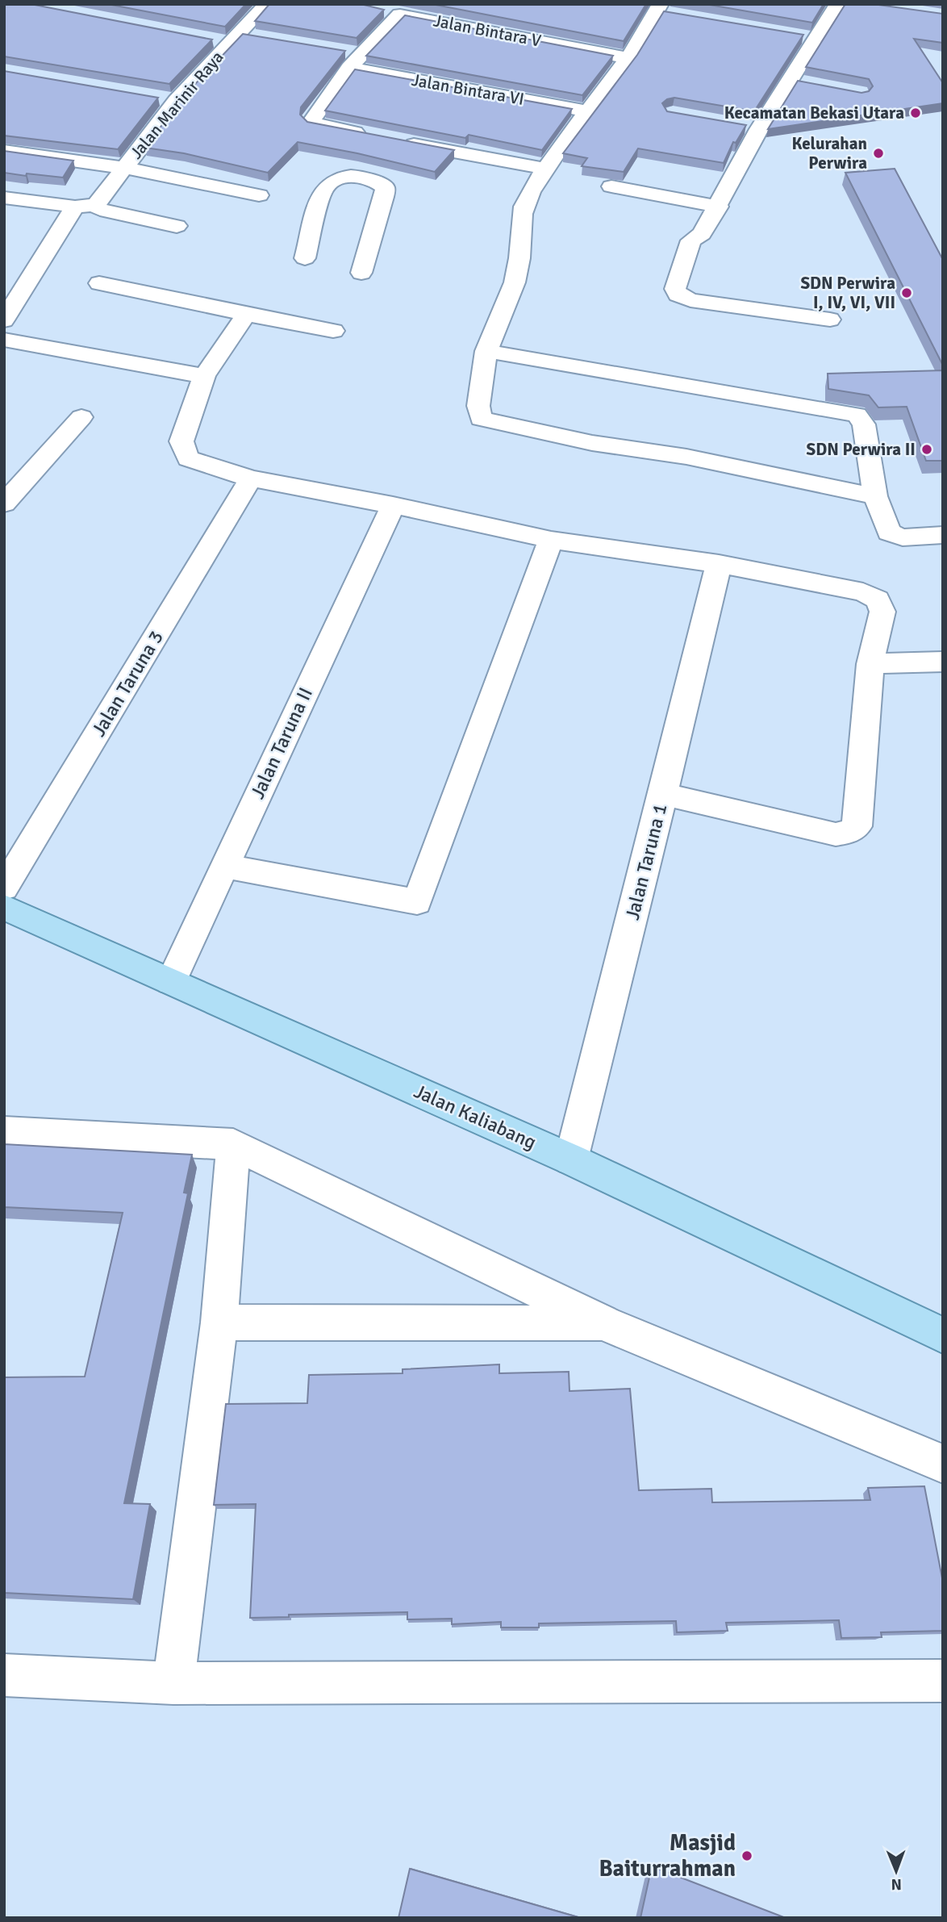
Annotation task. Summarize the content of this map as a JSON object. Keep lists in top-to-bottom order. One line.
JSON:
{"streets":{"main road":["Jalan Kaliabang"],"street":["Jalan Bintara V","Jalan Bintara VI","Jalan Marinir Raya","Jalan Taruna 3","Jalan Taruna II","Jalan Taruna 1"]},"crossings":[["Jalan Taruna II","Jalan Kaliabang"],["Jalan Taruna 1","Jalan Kaliabang"]],"places":["Kecamatan Bekasi Utara","Kelurahan Perwira","SDN Perwira I, IV, VI, VII","SDN Perwira II","Masjid Baiturrahman"],"north":"bottom"}
